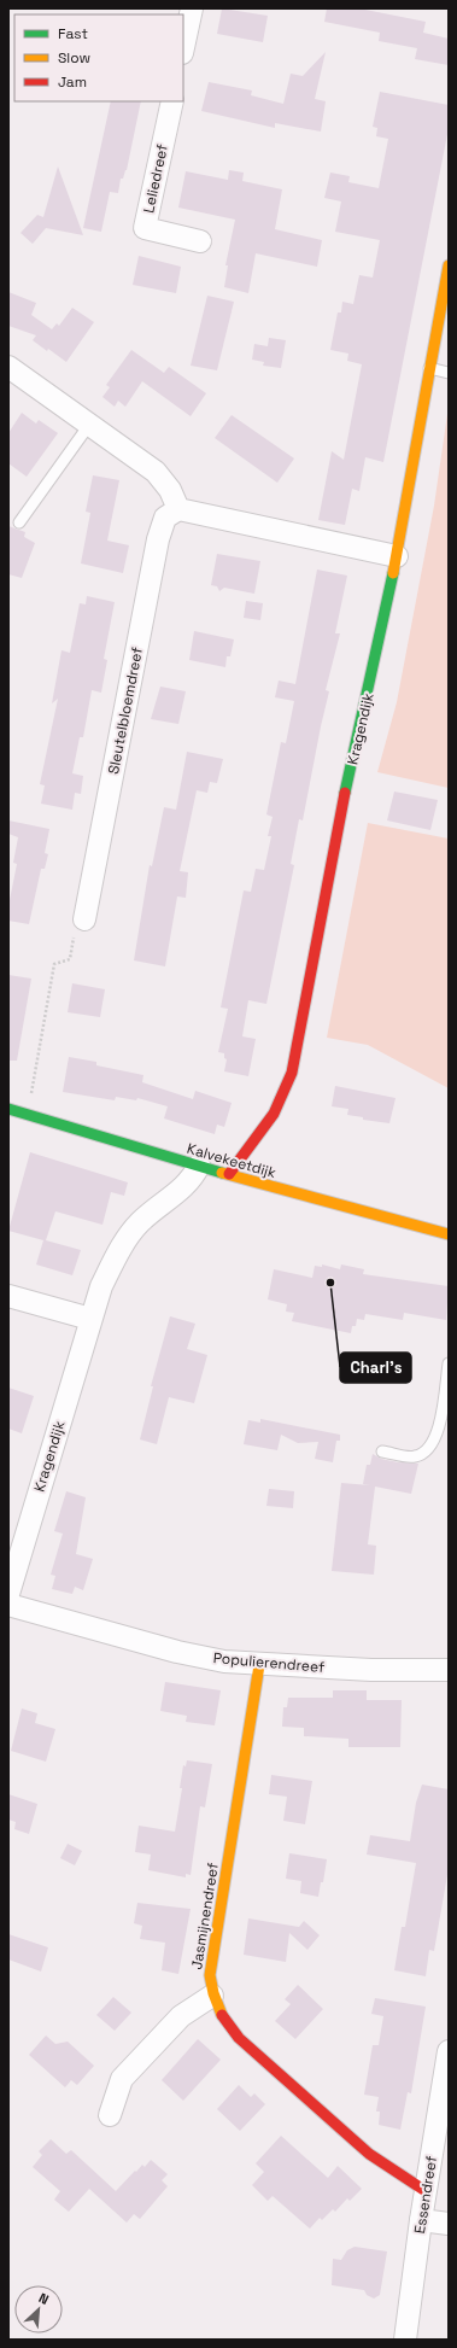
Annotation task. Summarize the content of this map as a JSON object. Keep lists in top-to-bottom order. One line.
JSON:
{"streets":{"street":["Leliedreef","Sleutelbloemdreef","Kragendijk","Kalvekeetdijk","Populierendreef","Jasmijnendreef","Essendreef"]},"crossings":[["Kragendijk","Kalvekeetdijk"],["Populierendreef","Jasmijnendreef"],["Jasmijnendreef","Essendreef"]],"places":["Charl's"],"legend":["Fast","Slow","Jam"],"north":"top right"}
